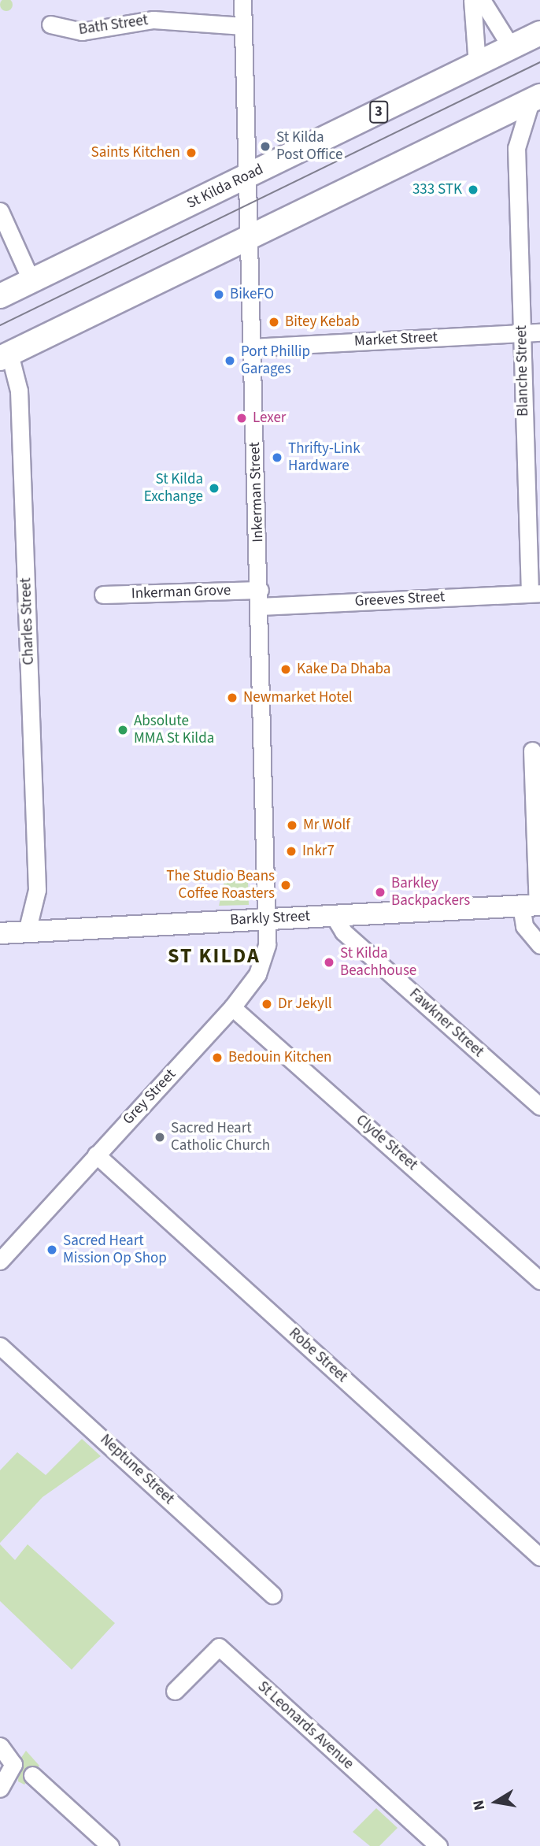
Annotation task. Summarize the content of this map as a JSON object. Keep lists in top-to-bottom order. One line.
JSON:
{"streets":{"highway":["3","St Kilda Road"],"main road":["Barkly Street"],"street":["Bath Street","Market Street","Blanche Street","Inkerman Street","Inkerman Grove","Greeves Street","Charles Street","Fawkner Street","Grey Street","Clyde Street","Robe Street","Neptune Street","St Leonards Avenue"]},"crossings":[["Bath Street","Inkerman Street"],["St Kilda Road","Inkerman Street"],["Market Street","Blanche Street"],["Market Street","Inkerman Street"],["Blanche Street","Greeves Street"],["Inkerman Street","Inkerman Grove"],["Inkerman Street","Greeves Street"],["Inkerman Street","Barkly Street"],["Inkerman Street","Grey Street"],["Charles Street","Barkly Street"],["Barkly Street","Fawkner Street"],["Barkly Street","Grey Street"],["Grey Street","Clyde Street"],["Grey Street","Robe Street"]],"districts":["ST KILDA"],"places":["St Kilda Post Office","Saints Kitchen","333 STK","BikeFO","Bitey Kebab","Port Phillip Garages","Lexer","Thrifty-Link Hardware","St Kilda Exchange","Kake Da Dhaba","Newmarket Hotel","Absolute MMA St Kilda","Mr Wolf","Inkr7","The Studio Beans Coffee Roasters","Barkley Backpackers","St Kilda Beachhouse","Dr Jekyll","Bedouin Kitchen","Sacred Heart Catholic Church","Sacred Heart Mission Op Shop"],"north":"left"}
